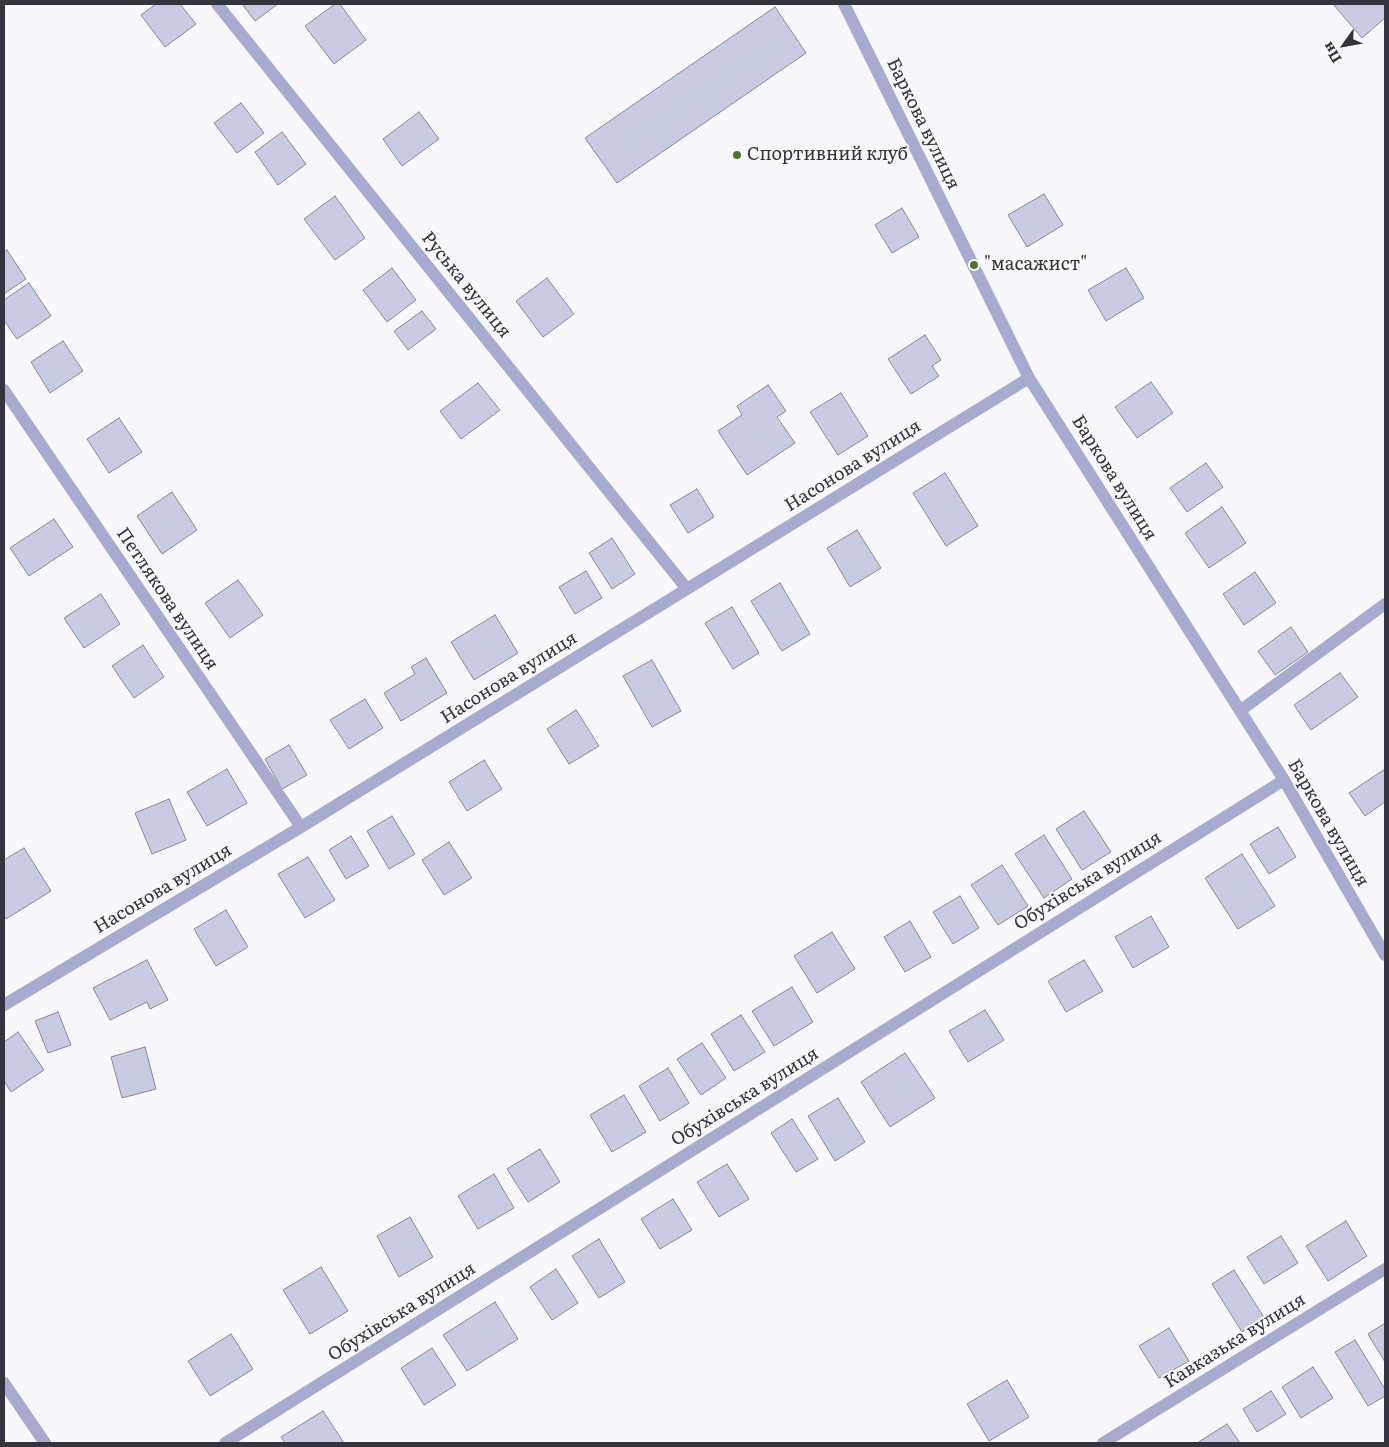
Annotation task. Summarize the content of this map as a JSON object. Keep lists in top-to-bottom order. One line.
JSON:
{"streets":{"street":["Баркова вулиця","Руська вулиця","Насонова вулиця","Петлякова вулиця","Обухівська вулиця","Кавказька вулиця"]},"crossings":[["Баркова вулиця","Насонова вулиця"],["Баркова вулиця","Обухівська вулиця"],["Руська вулиця","Насонова вулиця"],["Насонова вулиця","Петлякова вулиця"]],"places":["Спортивний клуб","\"масажист\""],"north":"bottom left"}
